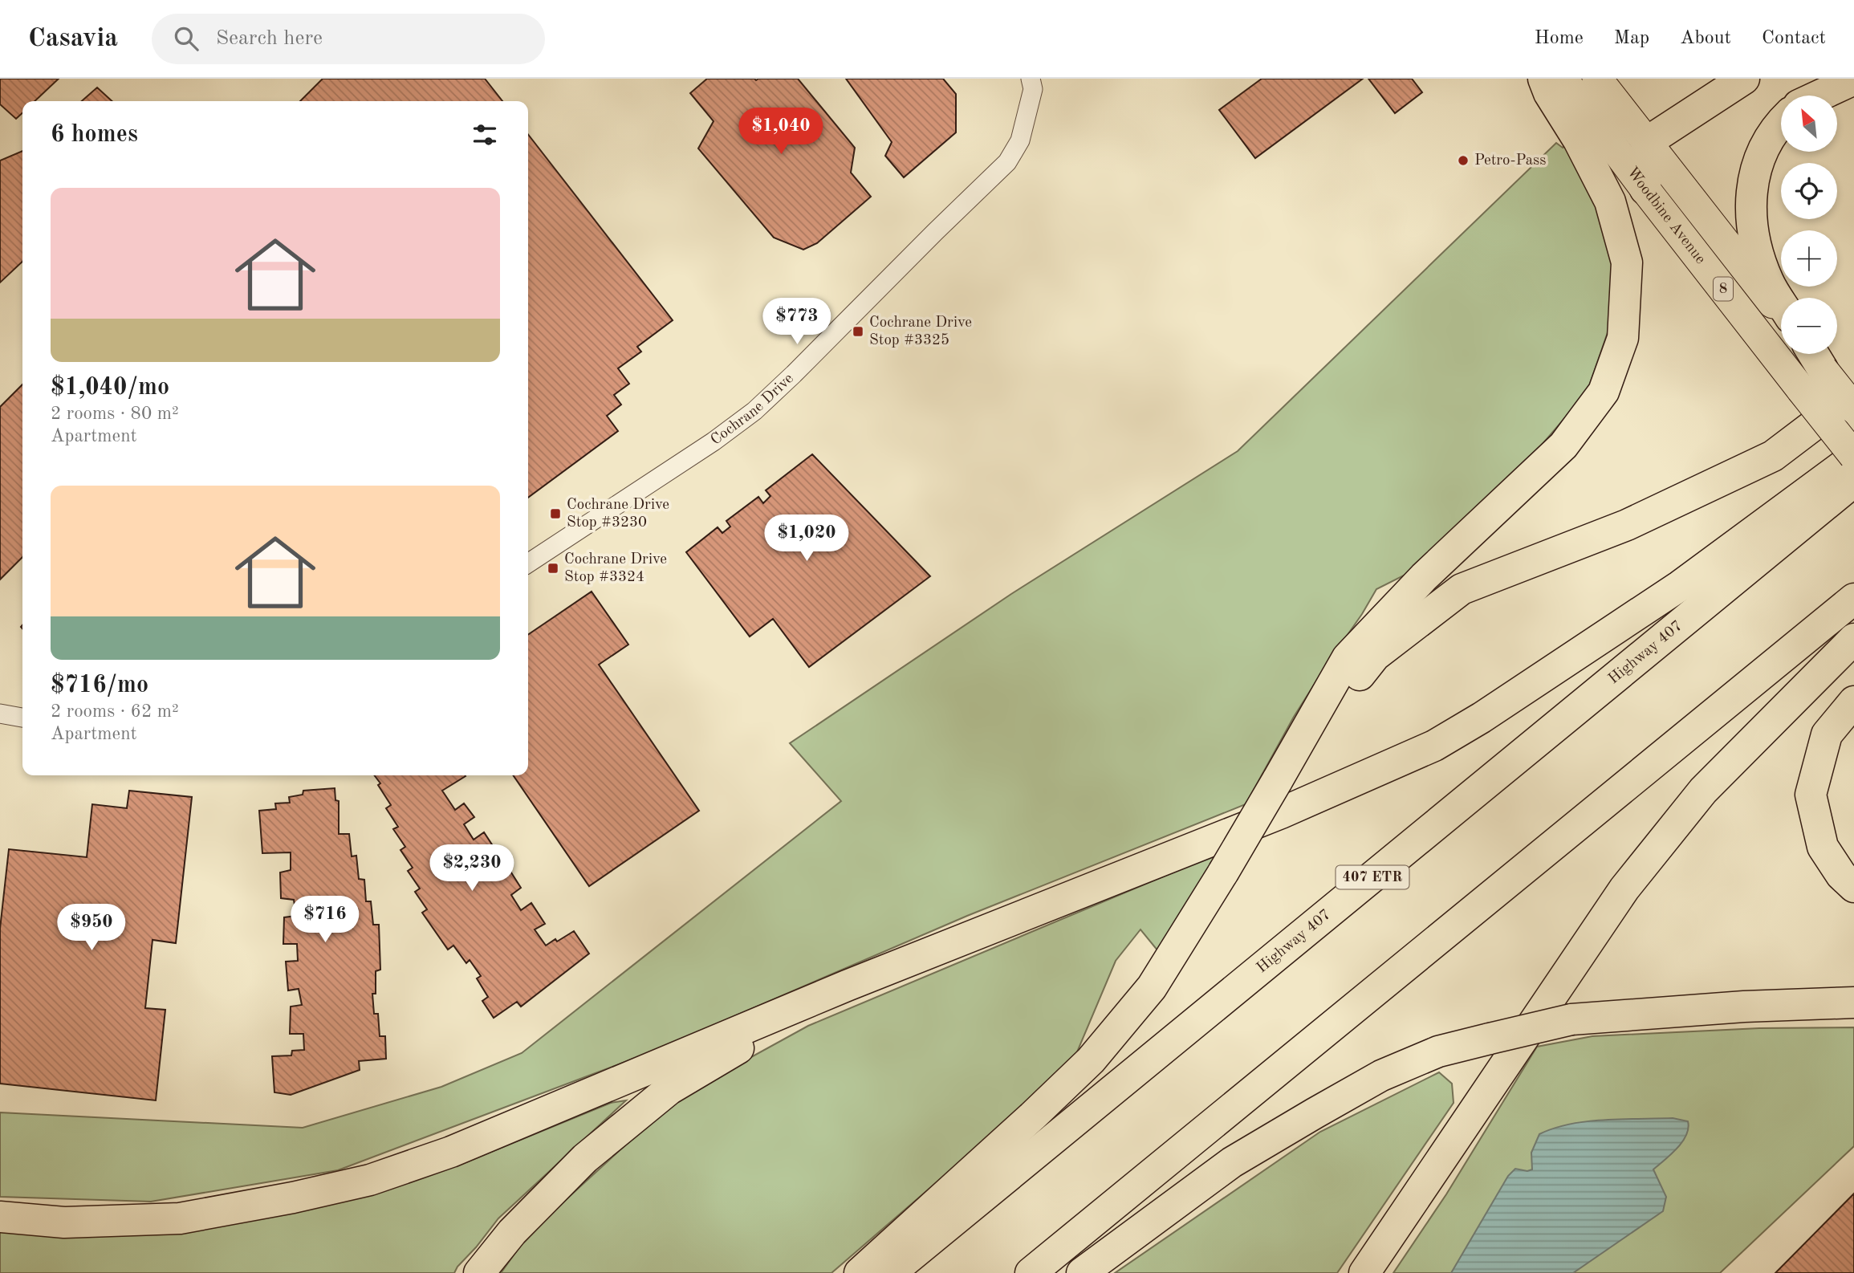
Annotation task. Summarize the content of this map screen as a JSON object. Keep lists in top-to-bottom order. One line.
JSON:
{"streets":{"highway":["Highway 407","407 ETR"],"main road":["Woodbine Avenue","8"],"street":["Cochrane Drive"]},"places":{"other":["Petro-Pass"],"transit":["Cochrane Drive Stop #3325","Cochrane Drive Stop #3230","Cochrane Drive Stop #3324"]},"north":"top left","page":{"header":"Casavia","search":"Search here","nav":["Home","Map","About","Contact"],"map_buttons":["+","−"],"heading":"6 homes","price":["$1,040","$773","$1,020","$2,230","$716","$950"],"list":[{"name":"$1,040/mo","note":"2 rooms · 80 m² · Apartment"},{"name":"$716/mo","note":"2 rooms · 62 m² · Apartment"}]}}
